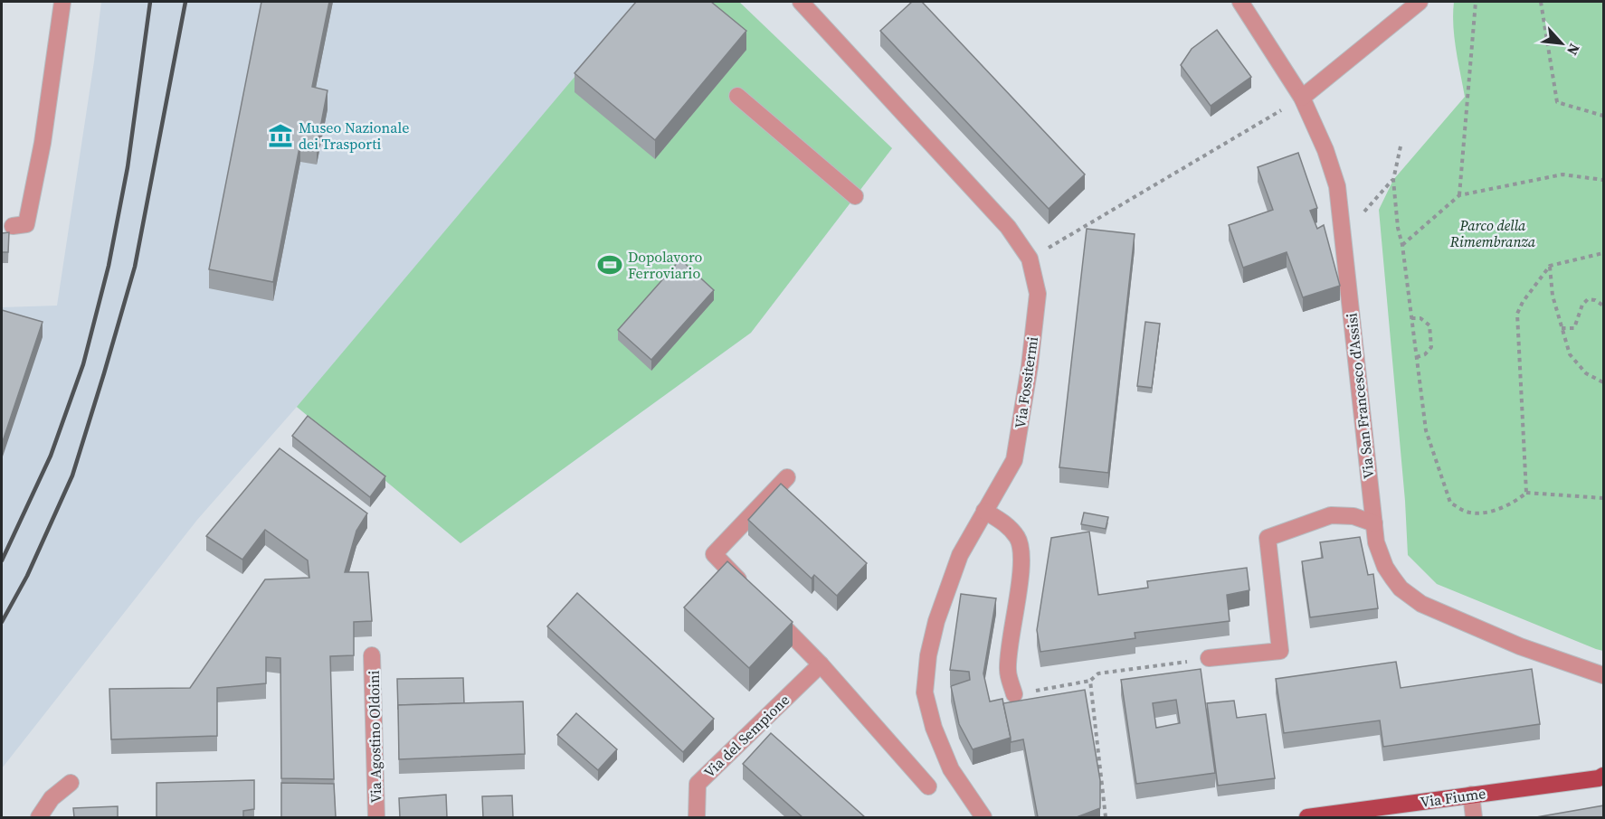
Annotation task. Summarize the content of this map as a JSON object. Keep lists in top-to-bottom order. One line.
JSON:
{"streets":{"main road":["Via Fiume"],"street":["Via Fossitermi","Via San Francesco d'Assisi","Via del Sempione","Via Agostino Oldoini"]},"parks":["Parco della Rimembranza"],"places":{"museum":["Museo Nazionale dei Trasporti"],"sports":["Dopolavoro Ferroviario"]},"north":"bottom right"}
